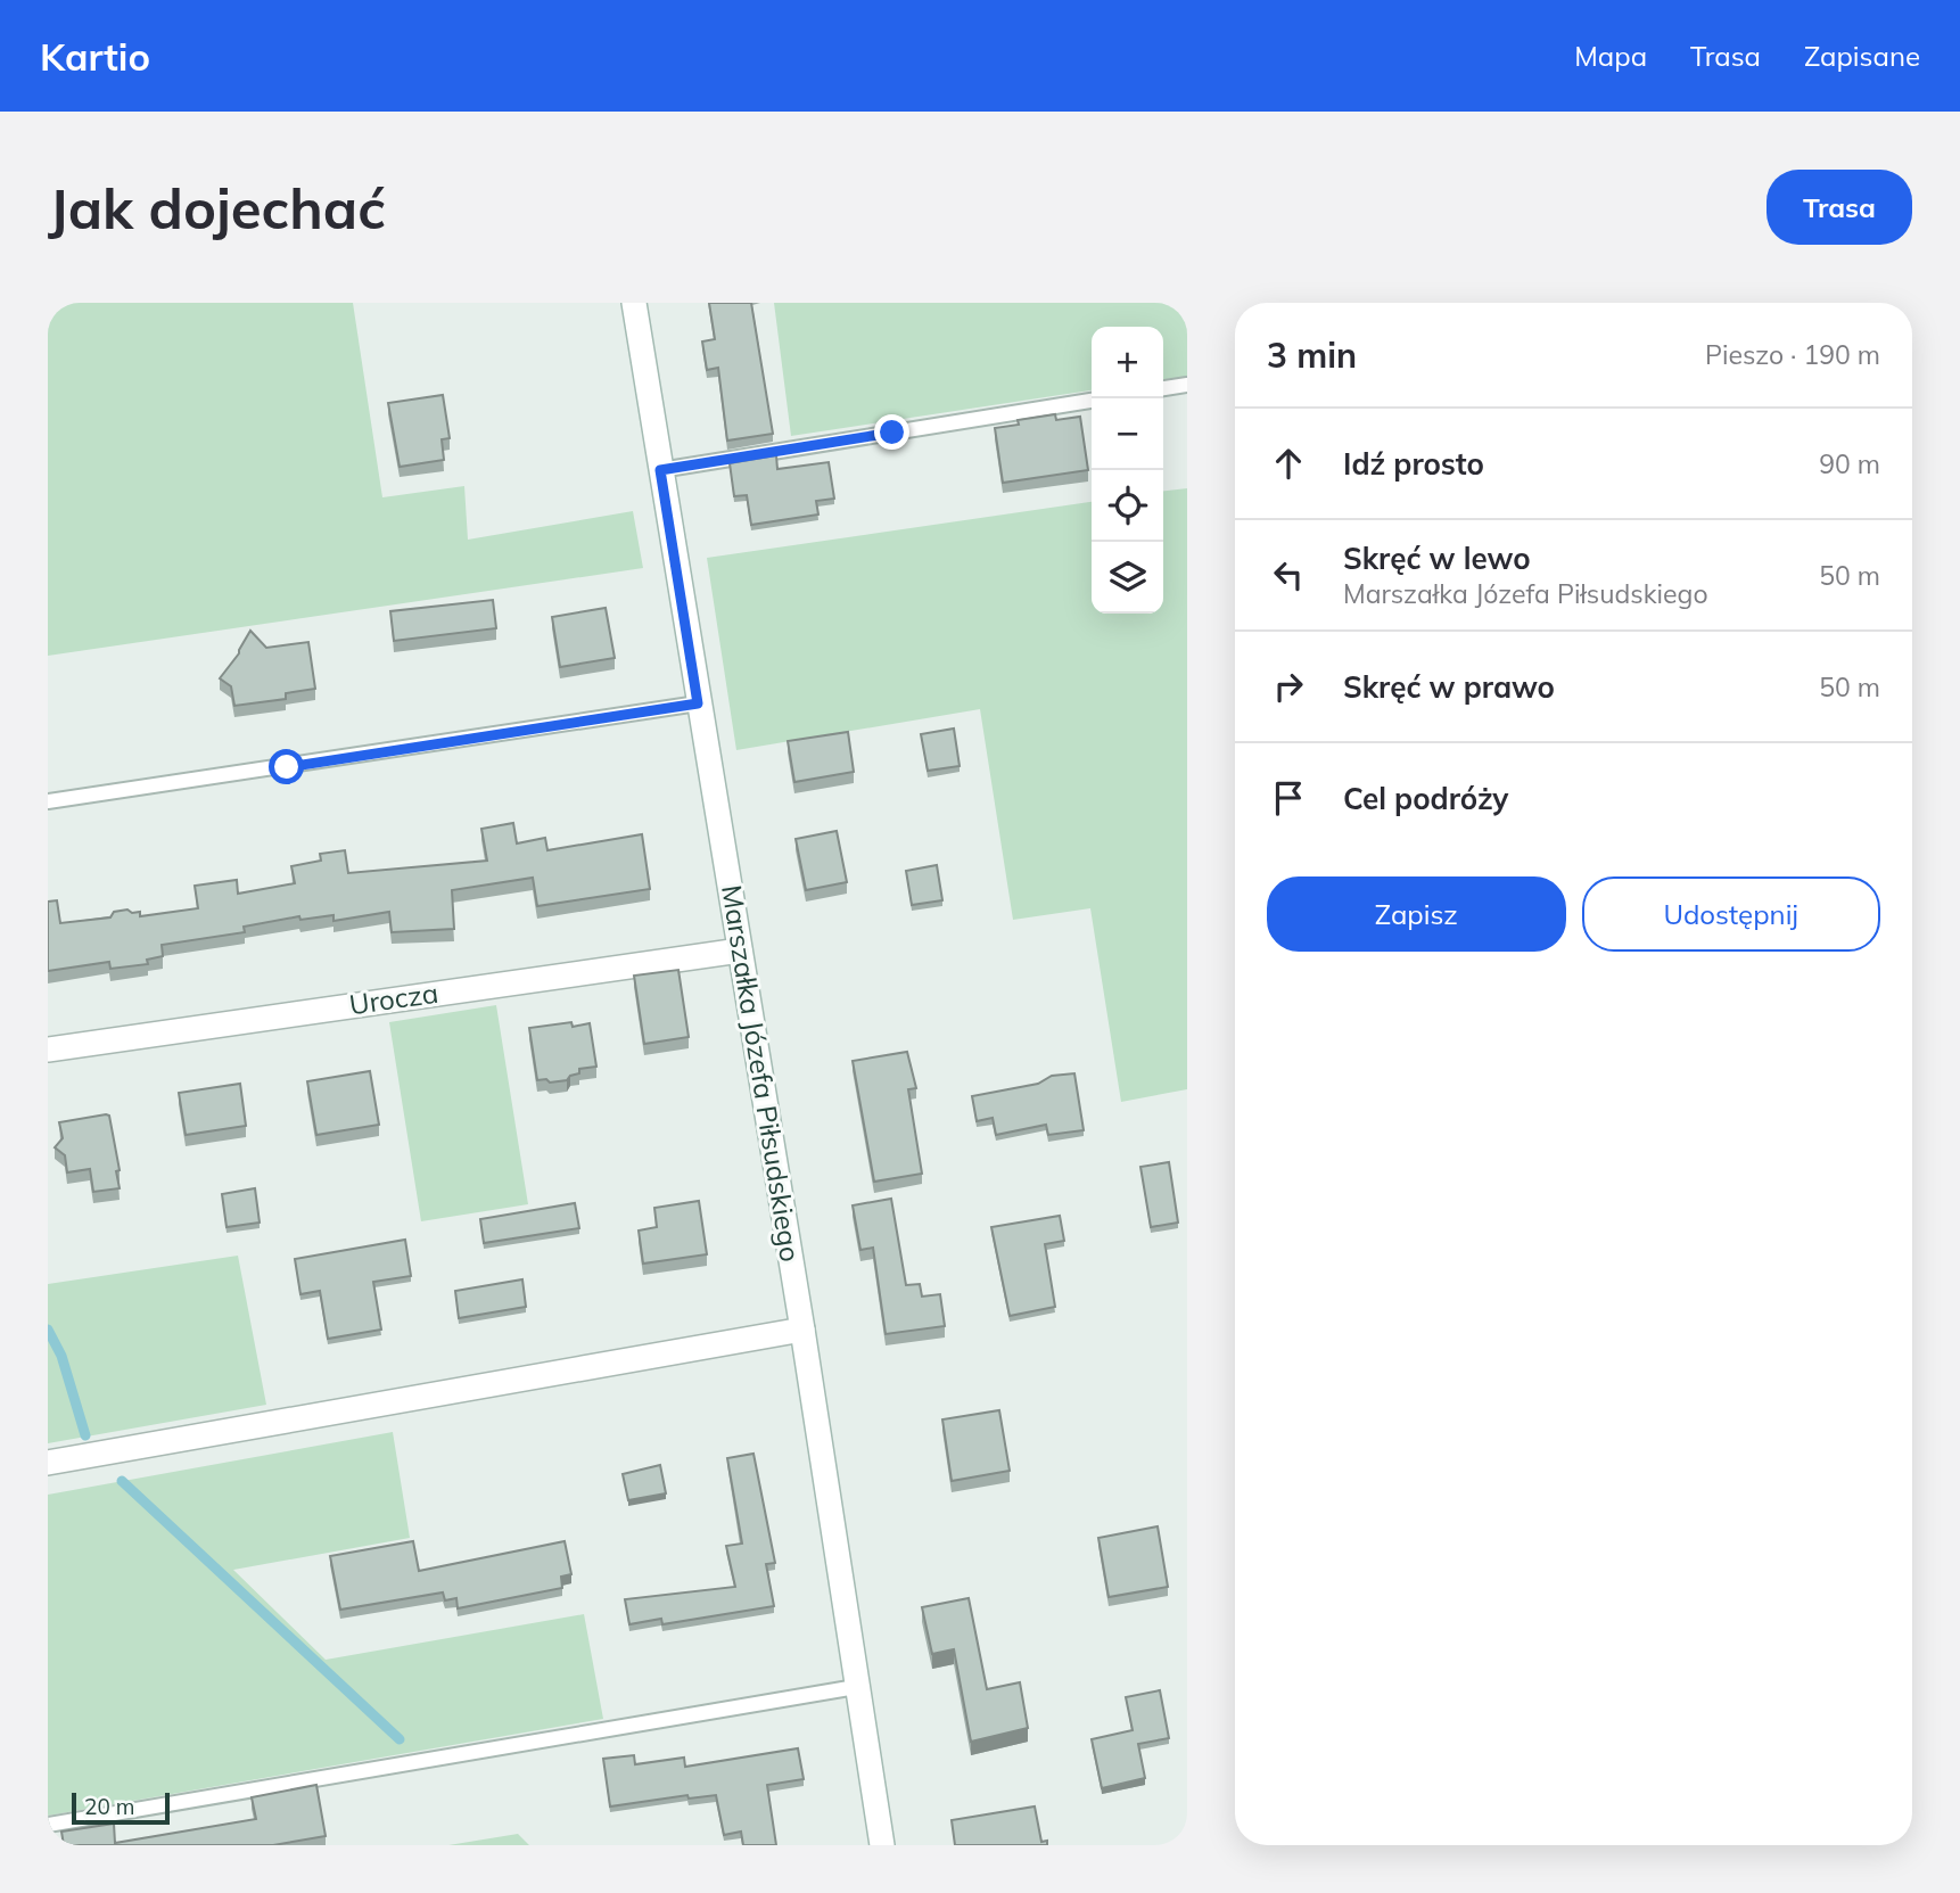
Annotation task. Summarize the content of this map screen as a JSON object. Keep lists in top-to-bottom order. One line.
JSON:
{"streets":{"street":["Urocza","Marszałka Józefa Piłsudskiego"]},"crossings":[["Urocza","Marszałka Józefa Piłsudskiego"]],"scale_bar":"20 m","page":{"header":"Kartio","nav":["Mapa","Trasa","Zapisane"],"buttons":["Trasa",["Zapisz","Udostępnij"]],"title":"Jak dojechać","heading":["3 min","Pieszo · 190 m"],"map_buttons":["+","−"],"list":[["Idź prosto","90 m"],["Skręć w lewo","Marszałka Józefa Piłsudskiego","50 m"],["Skręć w prawo","50 m"],"Cel podróży"],"scale":"20 m"}}
